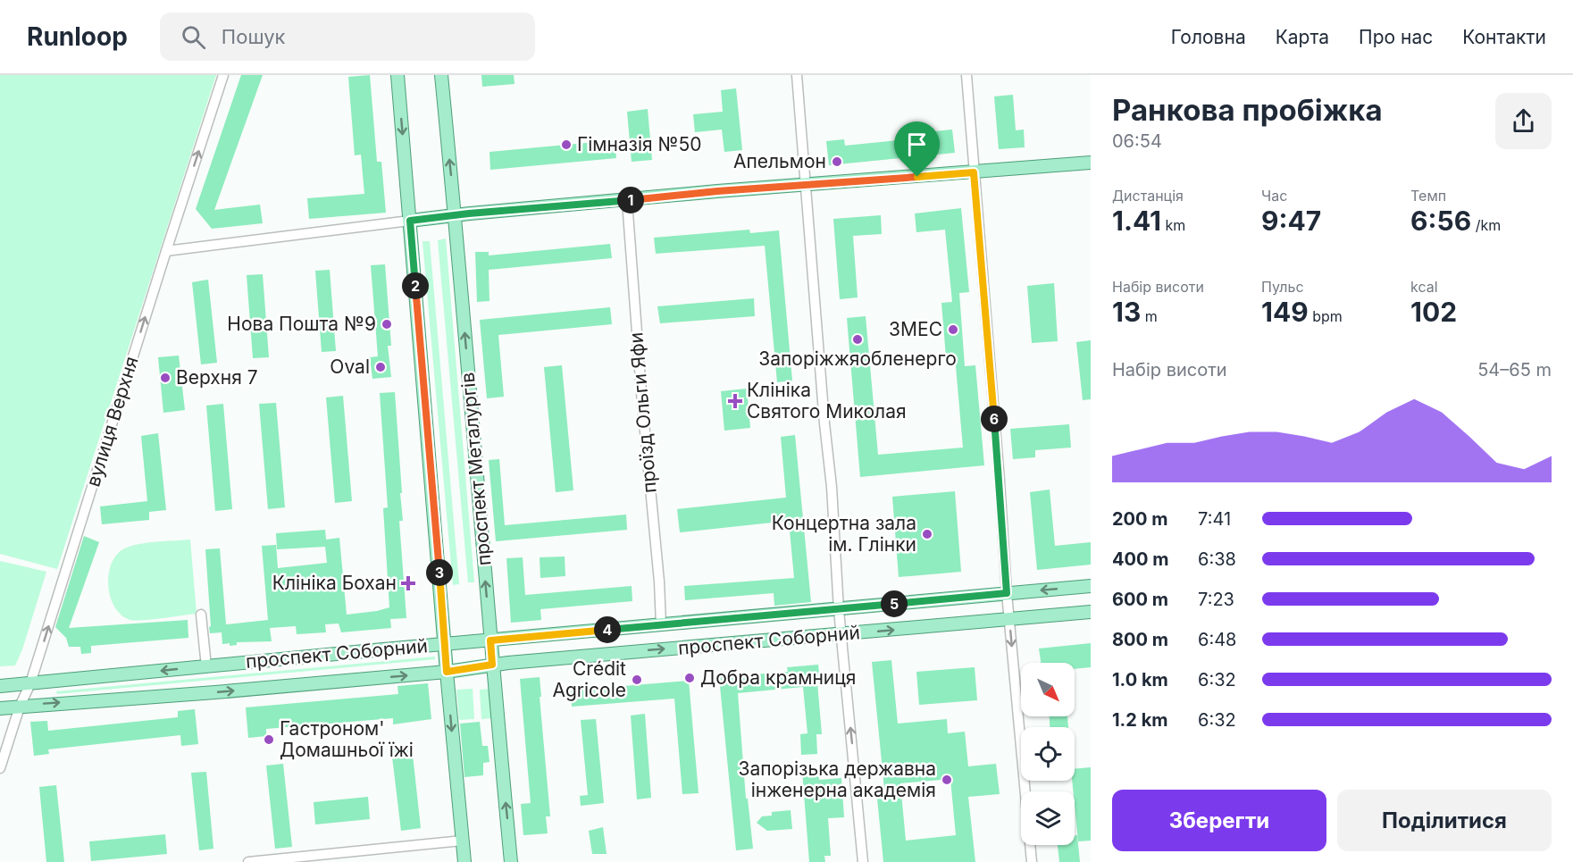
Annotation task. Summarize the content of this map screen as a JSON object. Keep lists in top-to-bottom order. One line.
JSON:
{"streets":{"main road":["проспект Металургів","проспект Соборний"],"street":["проїзд Ольги Яфи","вулиця Верхня"]},"crossings":[["проїзд Ольги Яфи","проспект Соборний"],["вулиця Верхня","проспект Соборний"],["проспект Металургів","проспект Соборний"]],"one_way":["вулиця Верхня"],"places":{"other":["Гімназія №50","Апельмон","Нова Пошта №9","ЗМЕС","Запоріжжяобленерго","Oval","Верхня 7","Концертна зала ім. Глінки","Добра крамниця","Crédit Agricole","Гастроном' Домашньої їжі","Запорізька державна інженерна академія"],"health":["Клініка Святого Миколая","Клініка Бохан"]},"north":"bottom right","page":{"header":"Runloop","search":"Пошук","nav":["Головна","Карта","Про нас","Контакти"],"heading":["Ранкова пробіжка","06:54"],"stats":[["Дистанція","1.41 km"],["Час","9:47"],["Темп","6:56 /km"],["Набір висоти","13 m"],["Пульс","149 bpm"],["kcal","102"]],"pins":["1","2","6","3","5","4"],"chart":["Набір висоти","54–65 m"],"list":[{"name":"200 m","note":"7:41"},{"name":"400 m","note":"6:38"},{"name":"600 m","note":"7:23"},{"name":"800 m","note":"6:48"},{"name":"1.0 km","note":"6:32"},{"name":"1.2 km","note":"6:32"}],"buttons":["Зберегти","Поділитися"]}}
